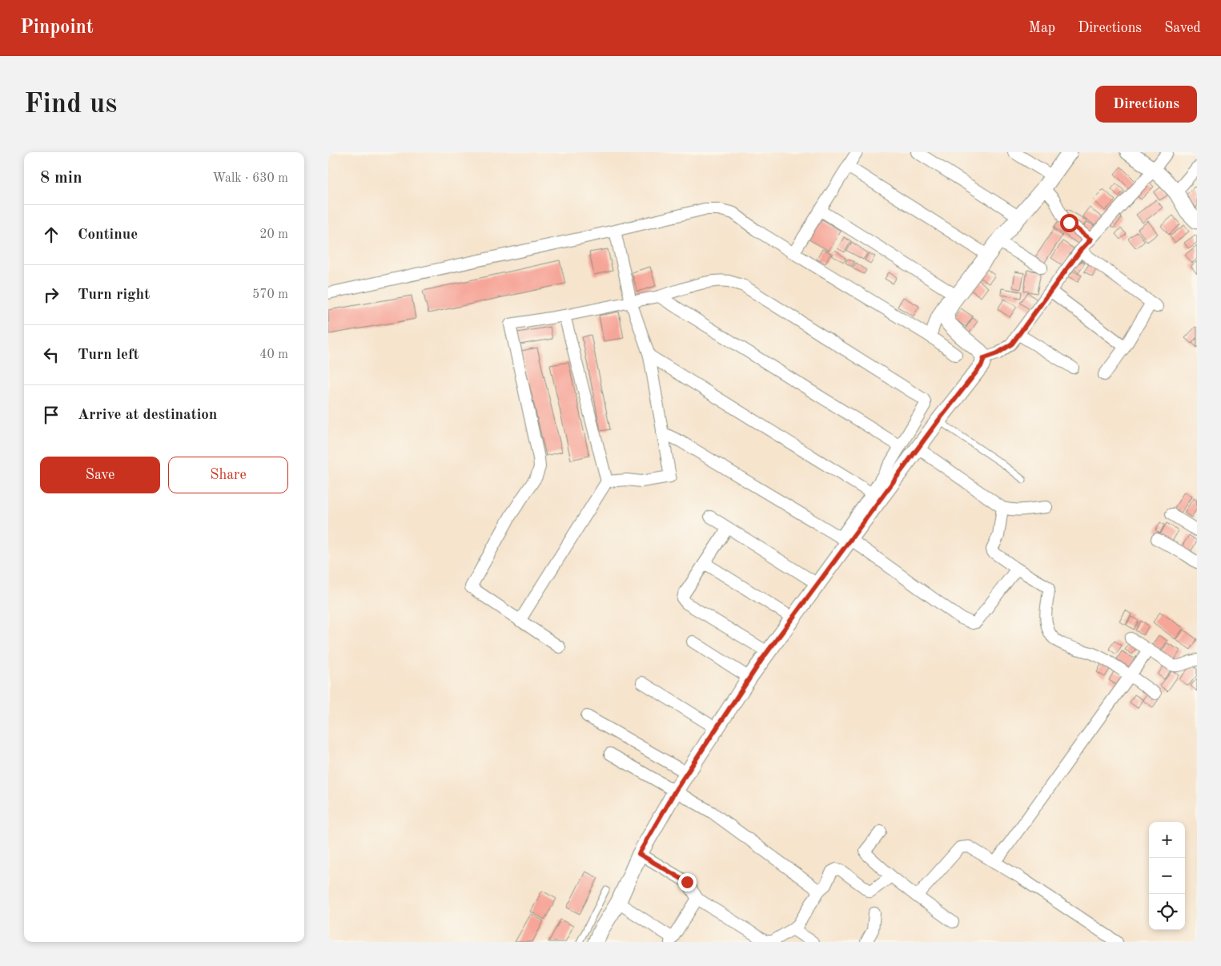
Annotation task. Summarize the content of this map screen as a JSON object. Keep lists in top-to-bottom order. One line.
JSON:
{"page":{"header":"Pinpoint","nav":["Map","Directions","Saved"],"buttons":["Directions",["Save","Share"]],"title":"Find us","heading":["8 min","Walk · 630 m"],"list":[["Continue","20 m"],["Turn right","570 m"],["Turn left","40 m"],"Arrive at destination"],"map_buttons":["+","−"]}}
